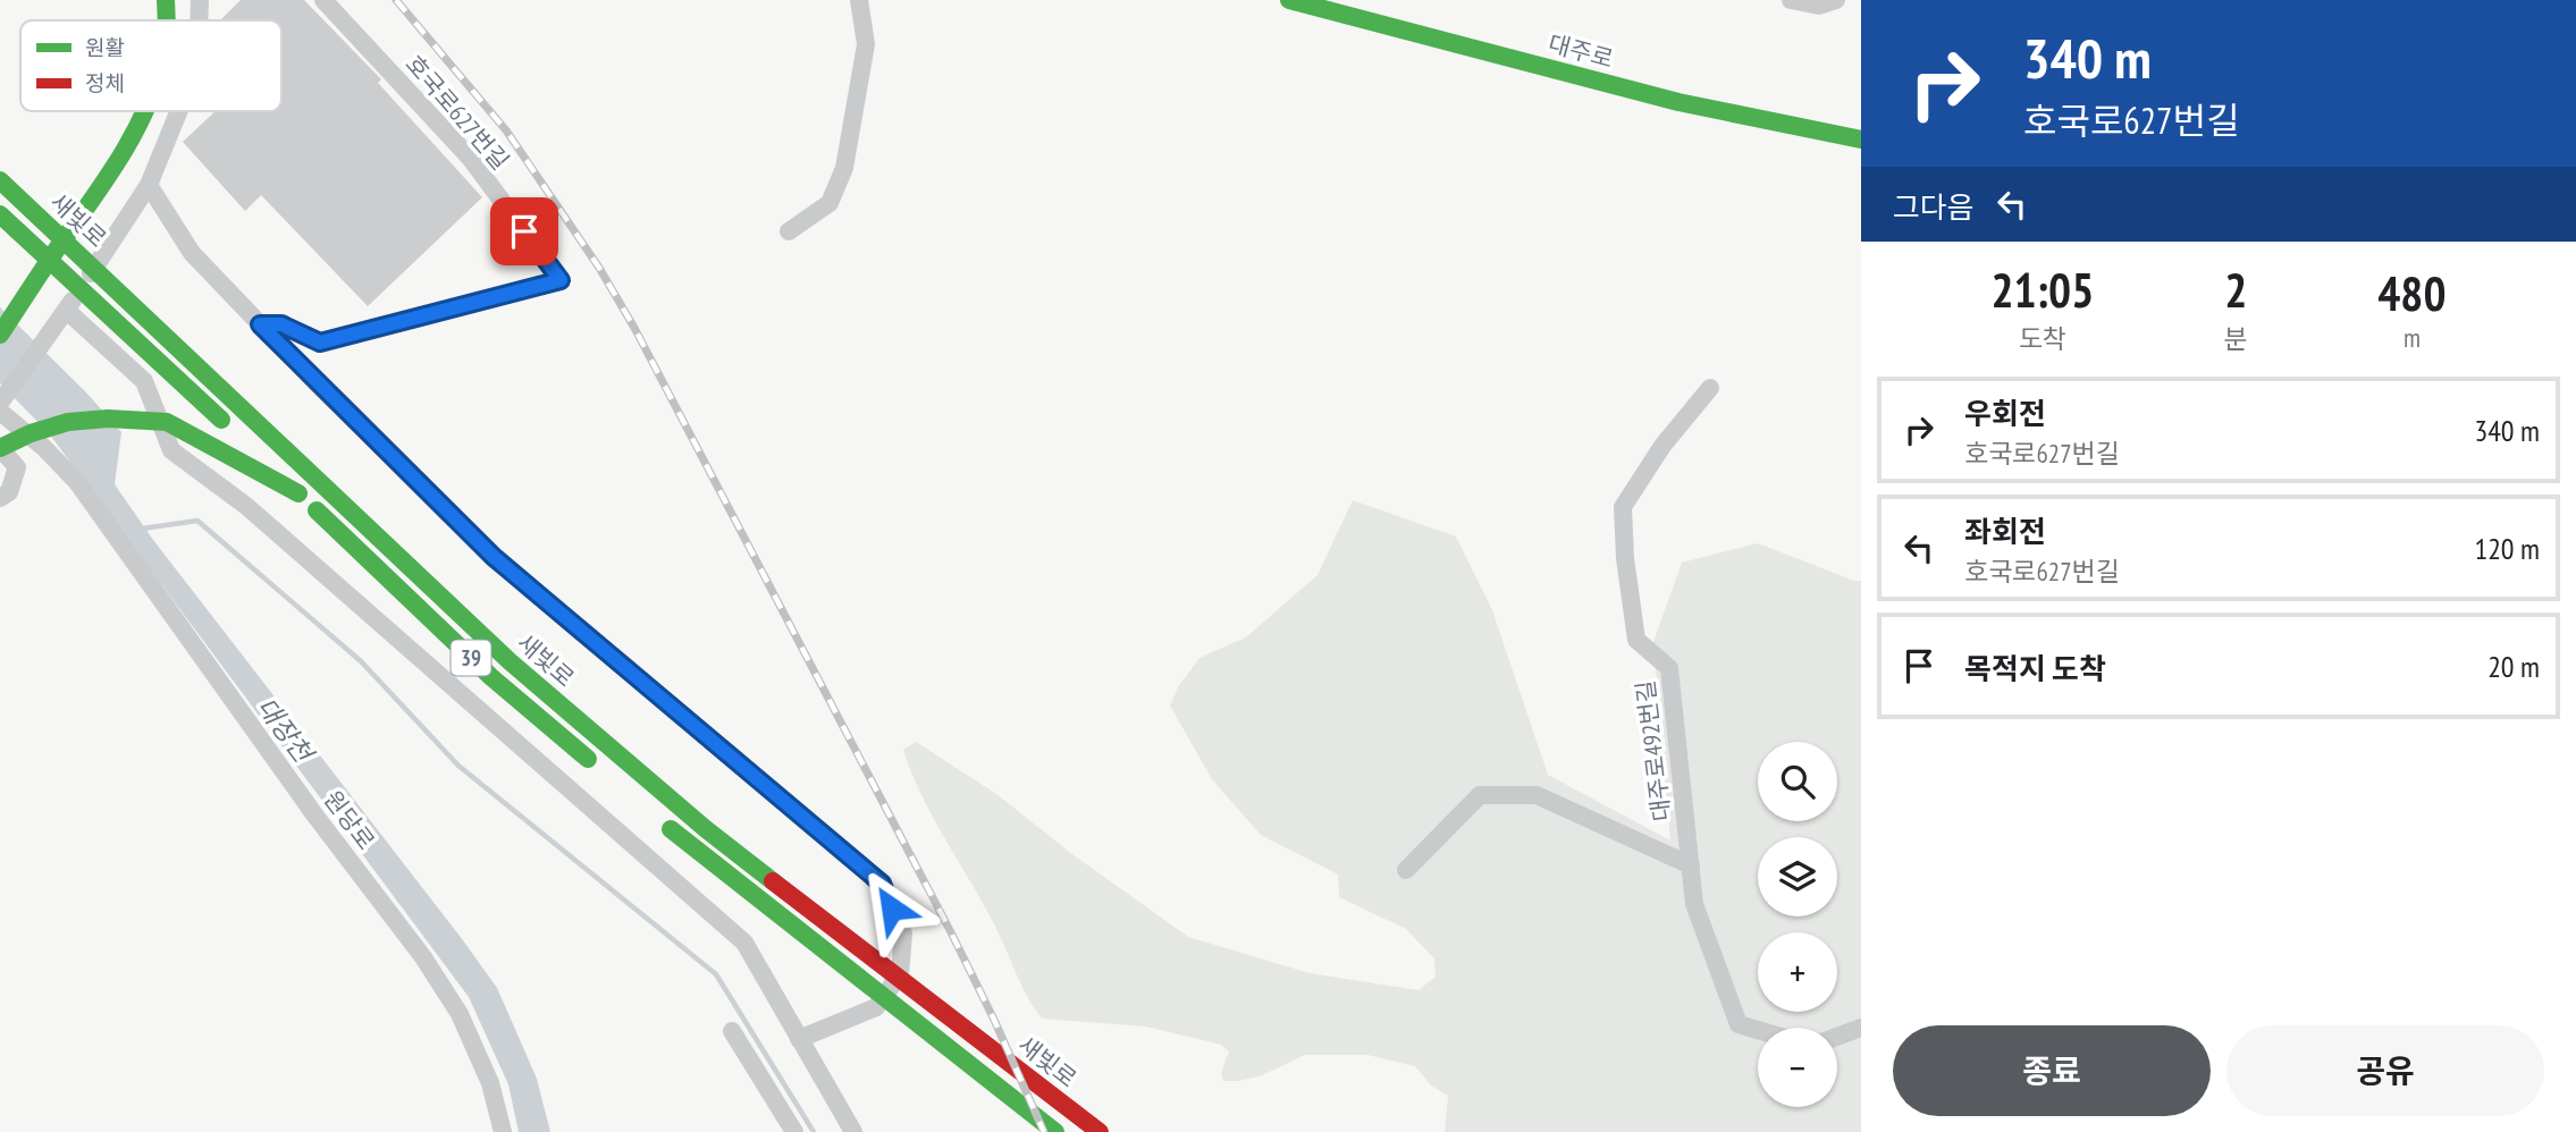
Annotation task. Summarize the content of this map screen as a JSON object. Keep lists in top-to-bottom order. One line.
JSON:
{"streets":{"main road":["대주로","새빛로","39"],"street":["호국로627번길","대주로492번길","원당로"]},"water":["대장천"],"legend":["원활","정체"],"page":{"turn":["340 m","호국로627번길"],"then":"그다음","eta":["21:05","도착","2","분","480","m"],"list":[{"name":"우회전","note":"호국로627번길","value":"340 m"},{"name":"좌회전","note":"호국로627번길","value":"120 m"},{"name":"목적지 도착","value":"20 m"}],"map_buttons":["+","−"],"buttons":["종료","공유"]}}
